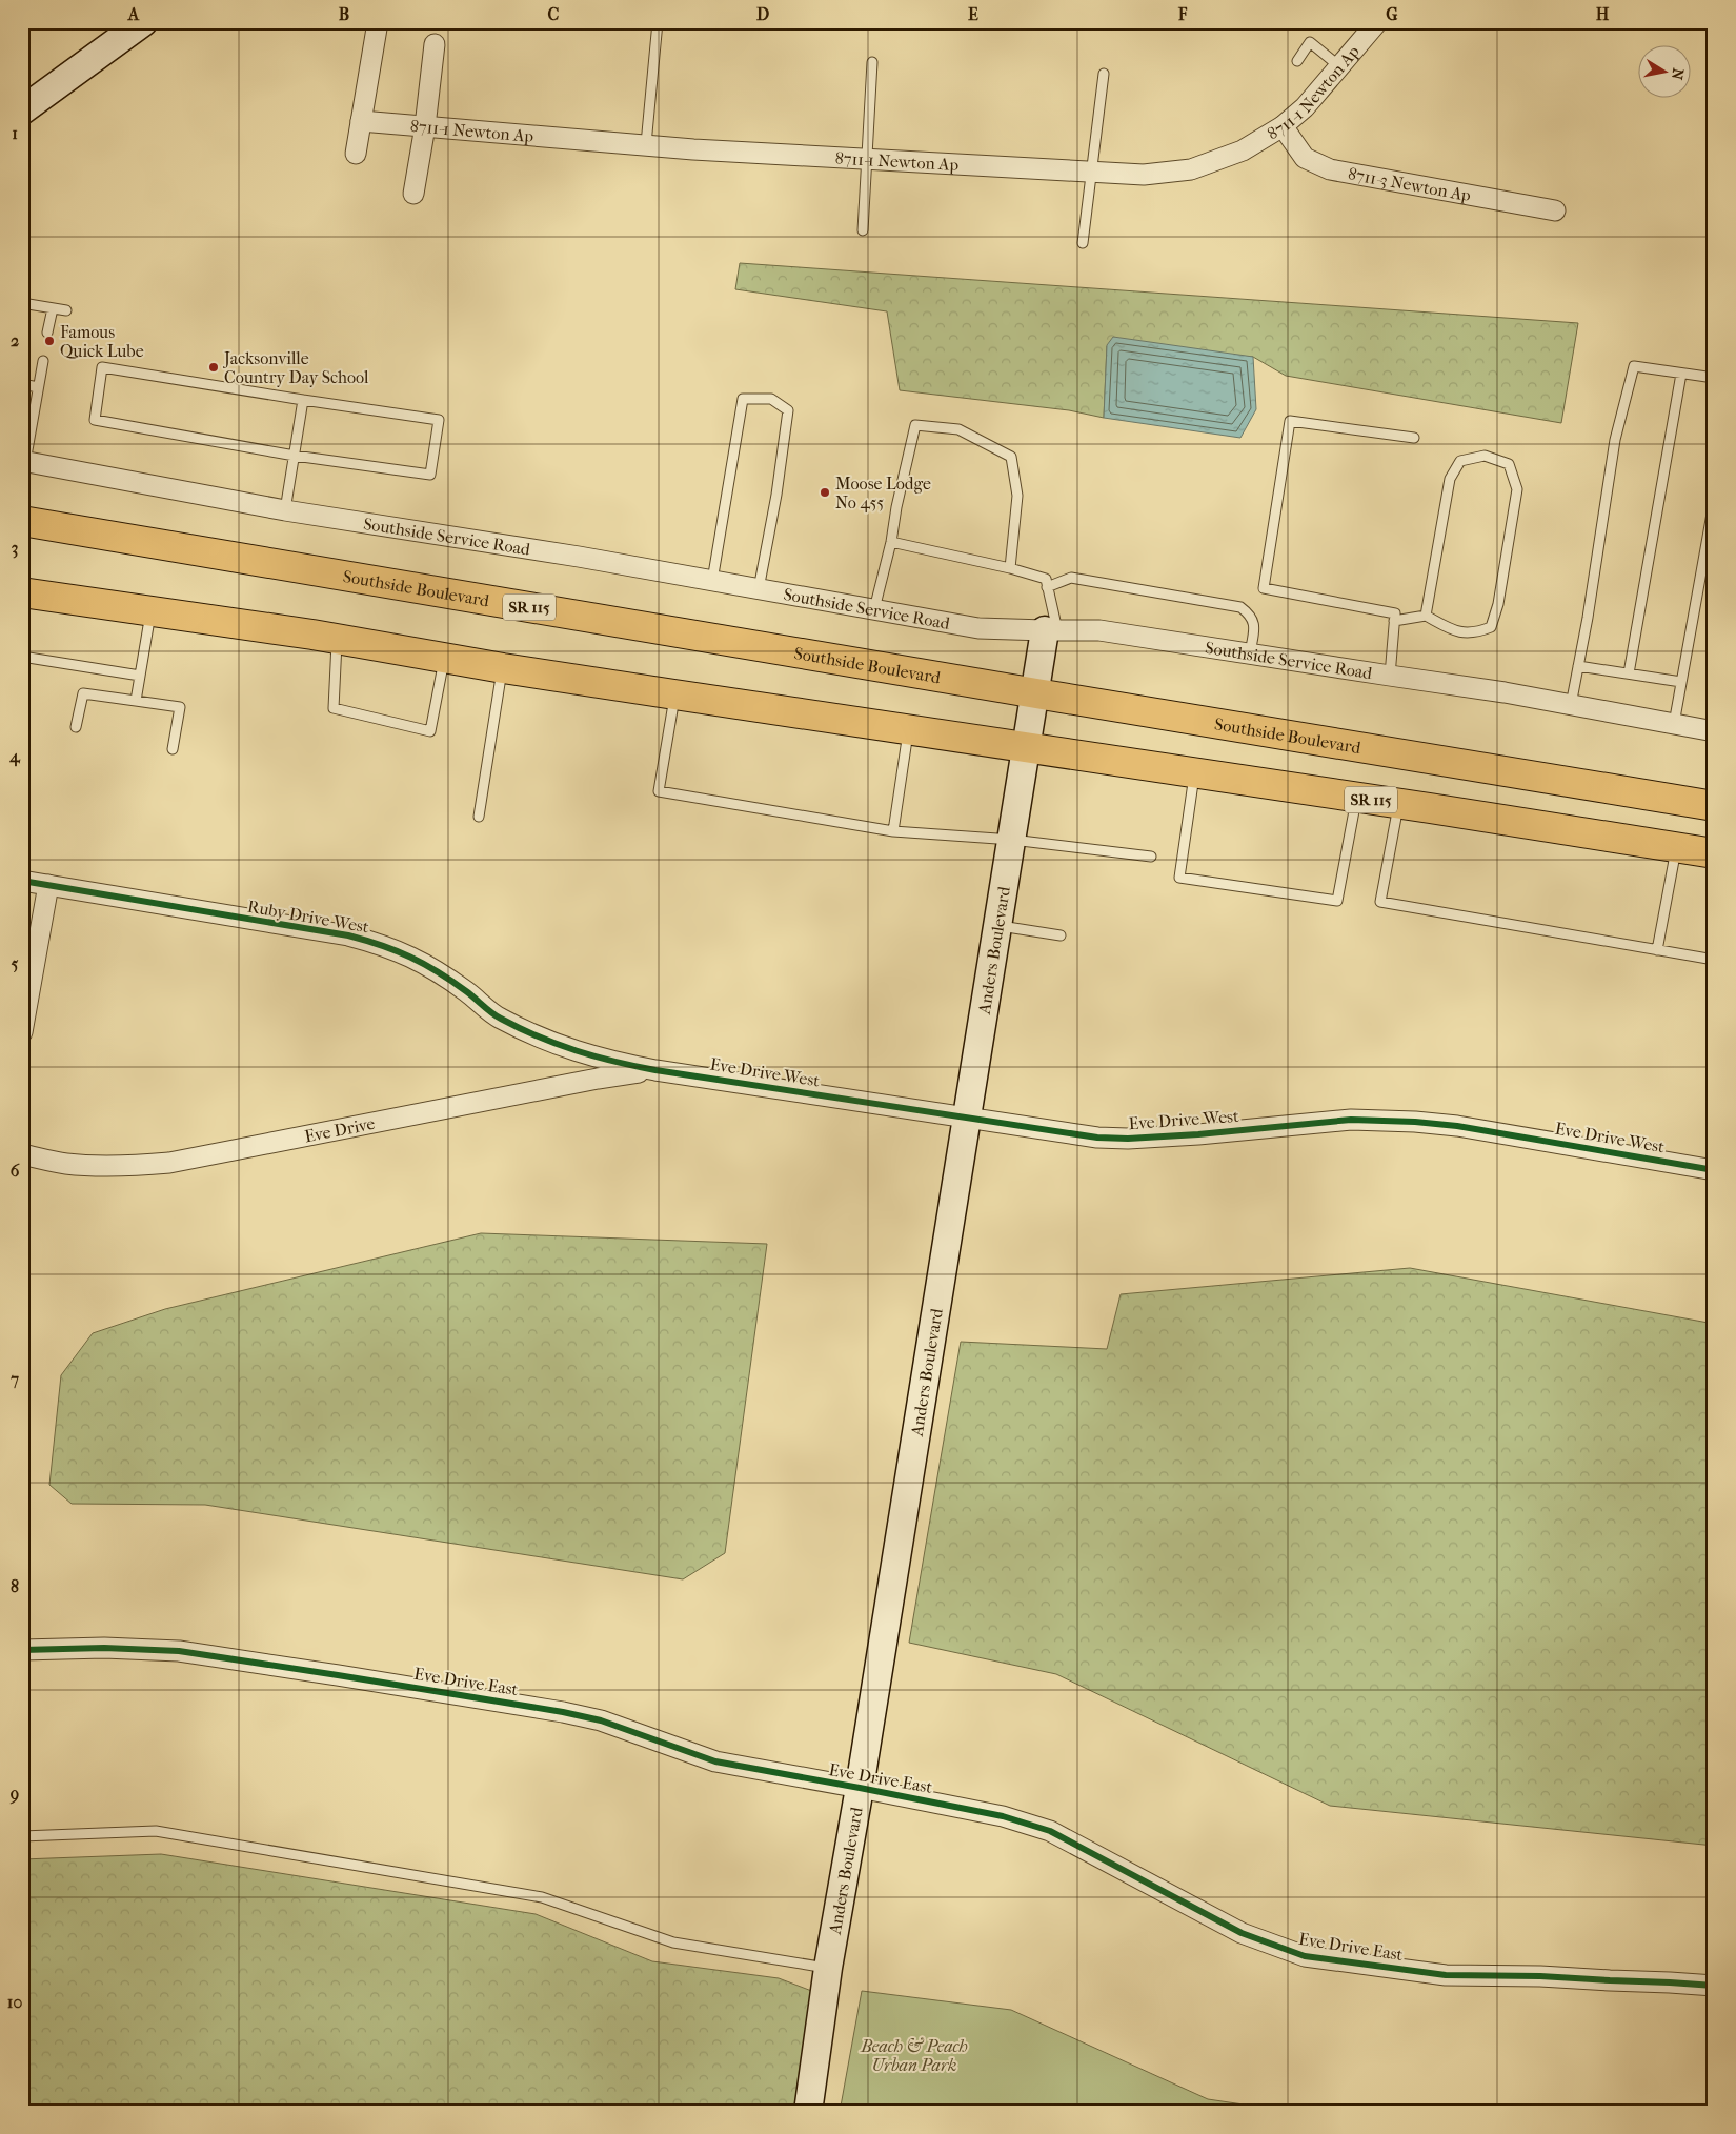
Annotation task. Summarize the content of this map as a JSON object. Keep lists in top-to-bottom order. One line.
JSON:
{"streets":{"highway":["Southside Boulevard","SR 115"],"street":["8711-1 Newton Ap","8711-3 Newton Ap","Southside Service Road","Ruby Drive West","Anders Boulevard","Eve Drive West","Eve Drive","Eve Drive East"]},"crossings":[["8711-1 Newton Ap","8711-3 Newton Ap"],["Southside Service Road","Anders Boulevard"],["Southside Boulevard","Anders Boulevard"],["SR 115","Anders Boulevard"],["Ruby Drive West","Eve Drive West"],["Ruby Drive West","Eve Drive"],["Anders Boulevard","Eve Drive West"],["Anders Boulevard","Eve Drive East"],["Eve Drive West","Eve Drive"]],"parks":["Beach & Peach Urban Park"],"places":["Famous Quick Lube","Jacksonville Country Day School","Moose Lodge No 455"],"north":"right","grid":{"columns":["A","B","C","D","E","F","G","H"],"rows":["1","2","3","4","5","6","7","8","9","10"]}}
